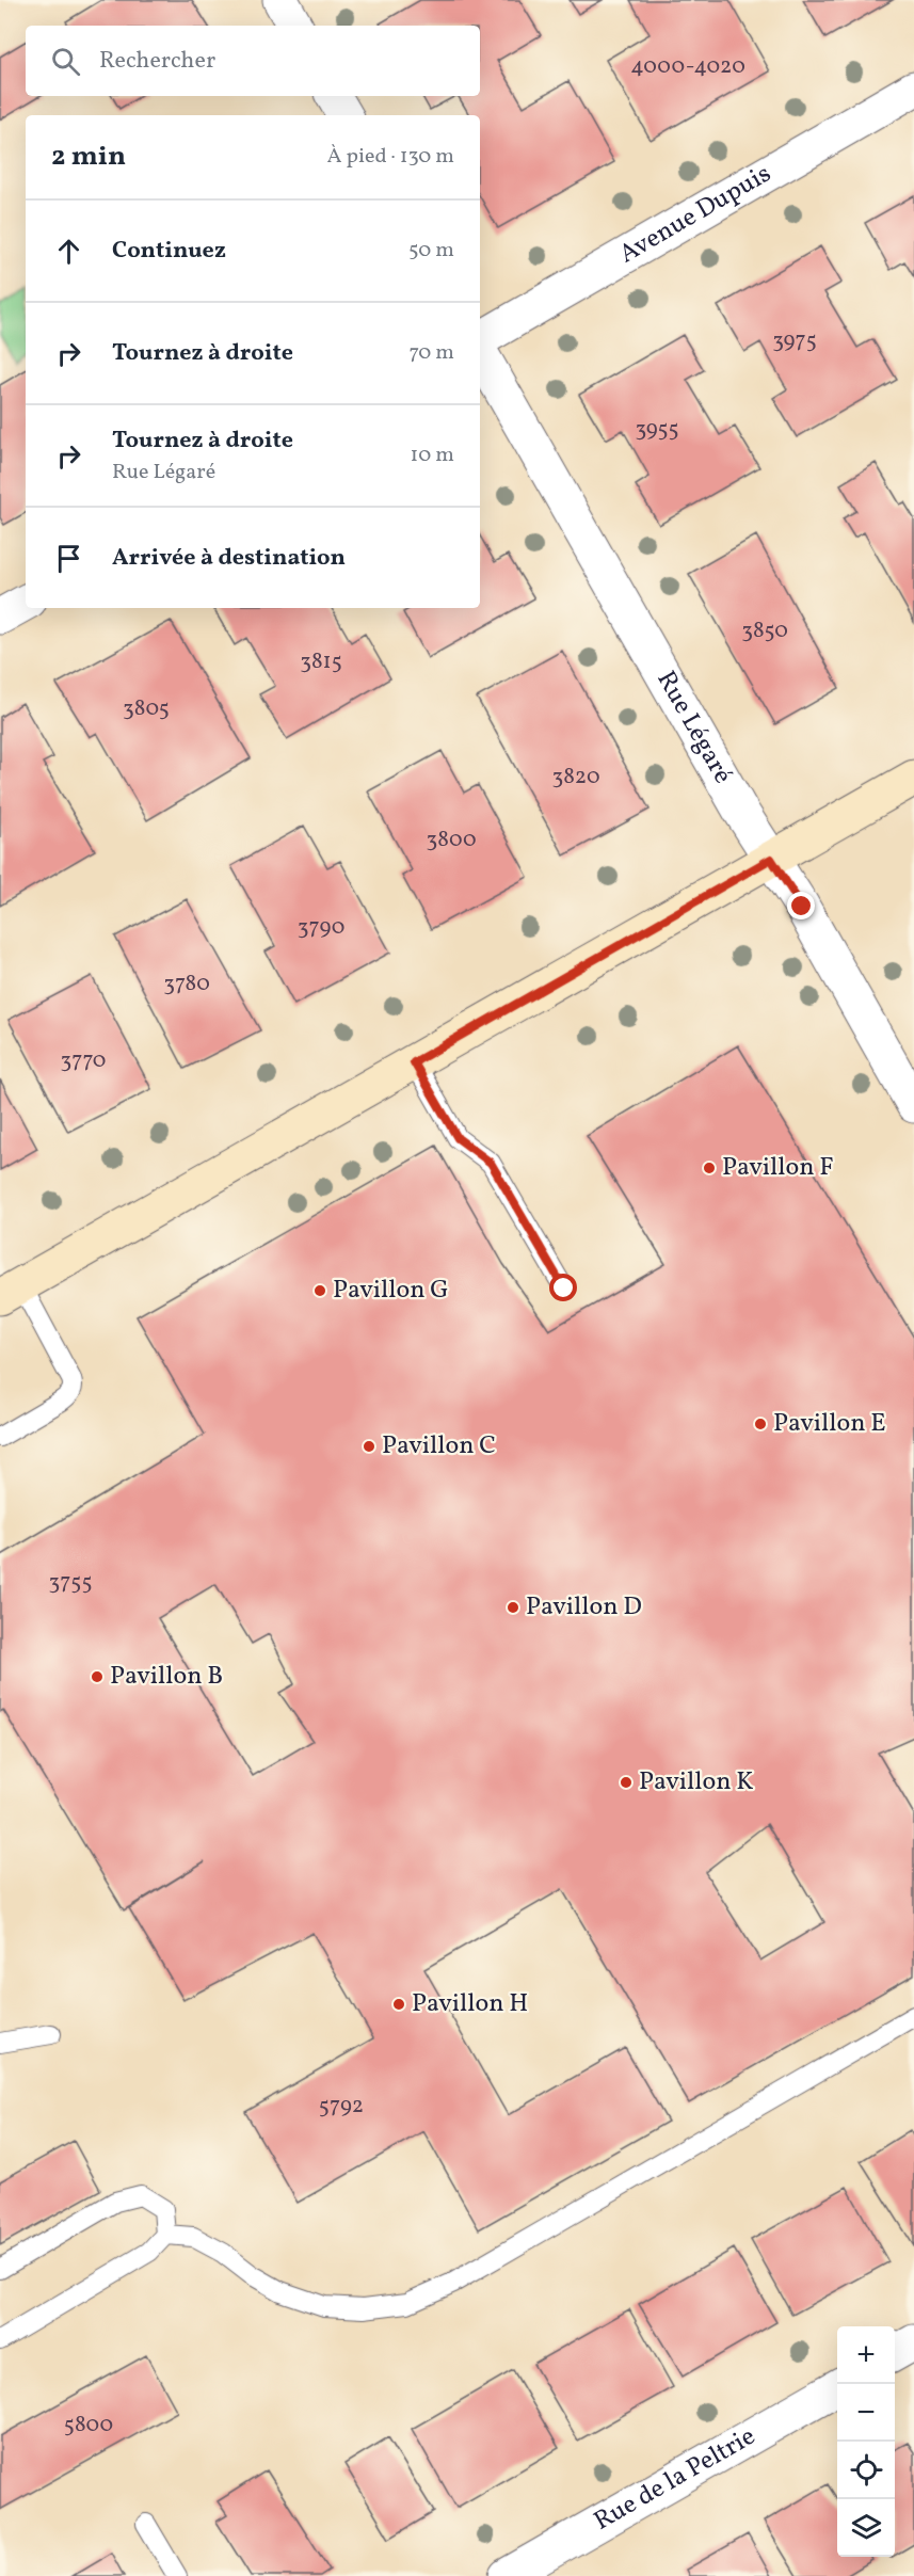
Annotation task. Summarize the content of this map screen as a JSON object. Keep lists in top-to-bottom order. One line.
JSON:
{"streets":{"street":["Avenue Dupuis","Rue Légaré","Rue de la Peltrie"]},"places":["Pavillon F","Pavillon G","Pavillon E","Pavillon C","Pavillon D","Pavillon B","Pavillon K","Pavillon H"],"house_numbers":["4000-4020","3975","3955","3850","3815","3805","3820","3800","3790","3780","3770","3755","5792","5800"],"page":{"search":"Rechercher","heading":["2 min","À pied · 130 m"],"list":[["Continuez","50 m"],["Tournez à droite","70 m"],["Tournez à droite","Rue Légaré","10 m"],"Arrivée à destination"],"map_buttons":["+","−"]}}
